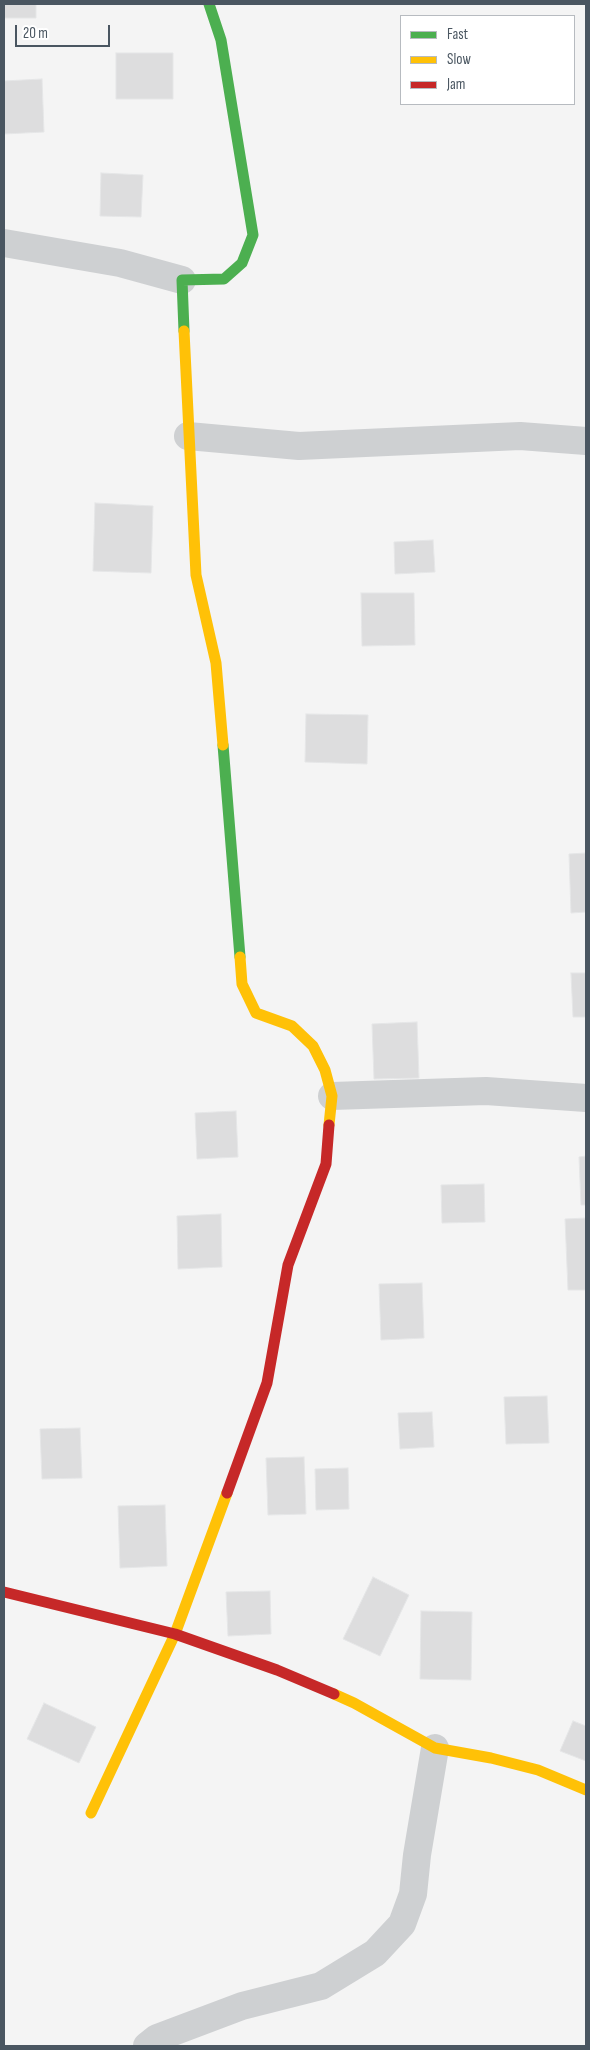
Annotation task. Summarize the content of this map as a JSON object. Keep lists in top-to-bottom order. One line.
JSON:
{"legend":["Fast","Slow","Jam"],"scale_bar":"20 m"}
